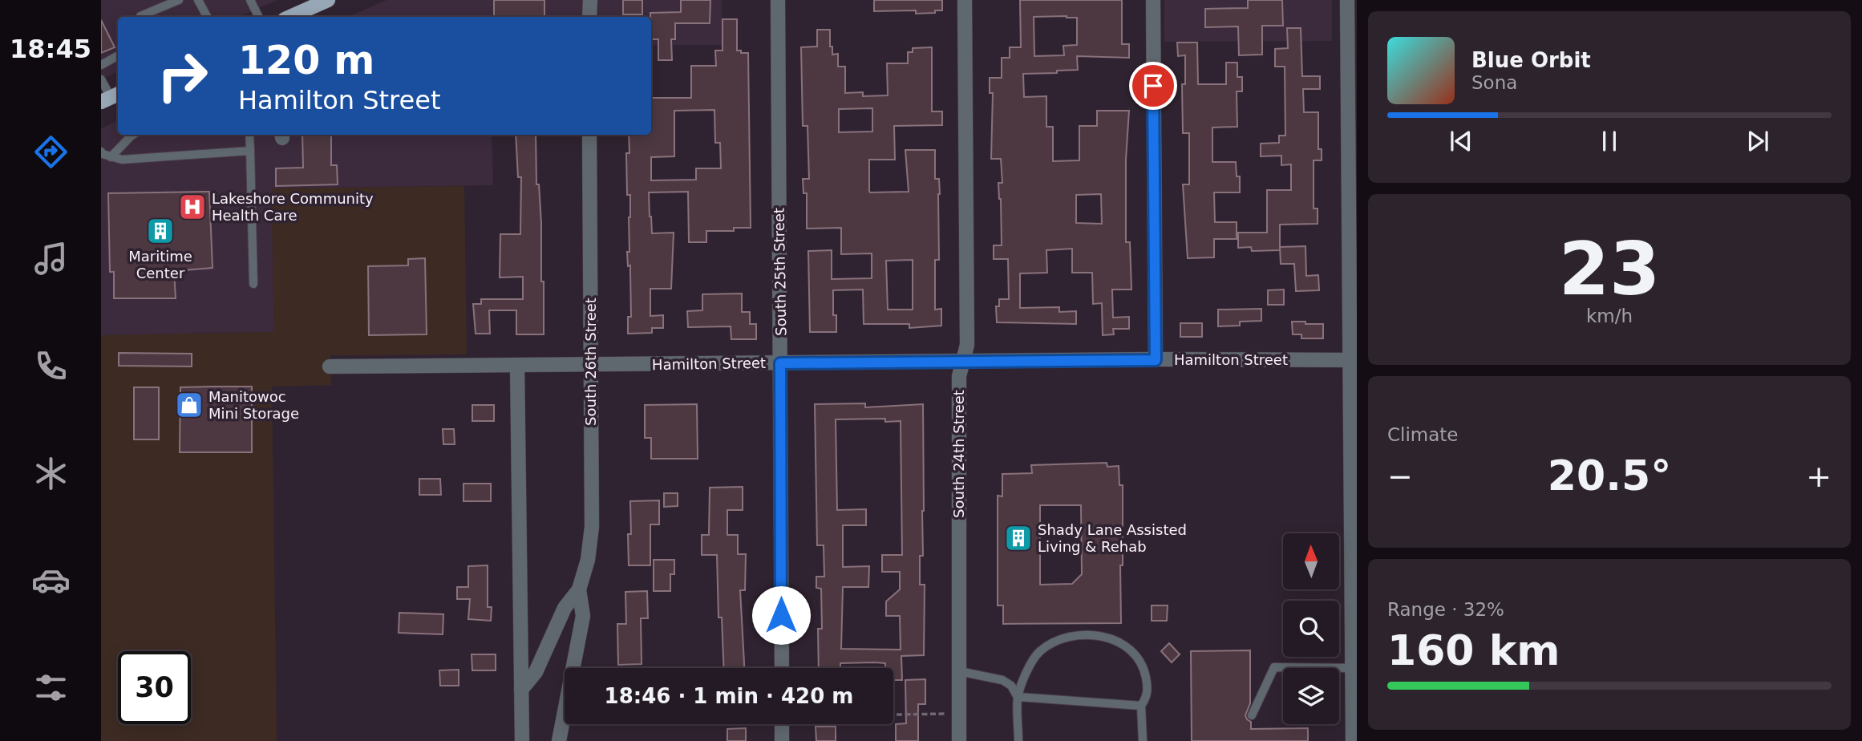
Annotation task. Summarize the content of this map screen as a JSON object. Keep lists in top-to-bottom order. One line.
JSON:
{"streets":{"street":["South 25th Street","Hamilton Street","South 26th Street","South 24th Street"]},"crossings":[["South 25th Street","Hamilton Street"],["Hamilton Street","South 26th Street"],["Hamilton Street","South 24th Street"]],"places":{"hospital":["Lakeshore Community Health Care"],"building":["Maritime Center","Shady Lane Assisted Living & Rehab"],"shop":["Manitowoc Mini Storage"]},"north":"top","page":{"tabs":"18:45","turn":["120 m","Hamilton Street"],"song":["Blue Orbit","Sona"],"tile":[["23","km/h"],"Climate",["Range · 32%","160 km"]],"heat":["−","20.5°","+"],"limit":"30","trip":"18:46 · 1 min · 420 m"}}
